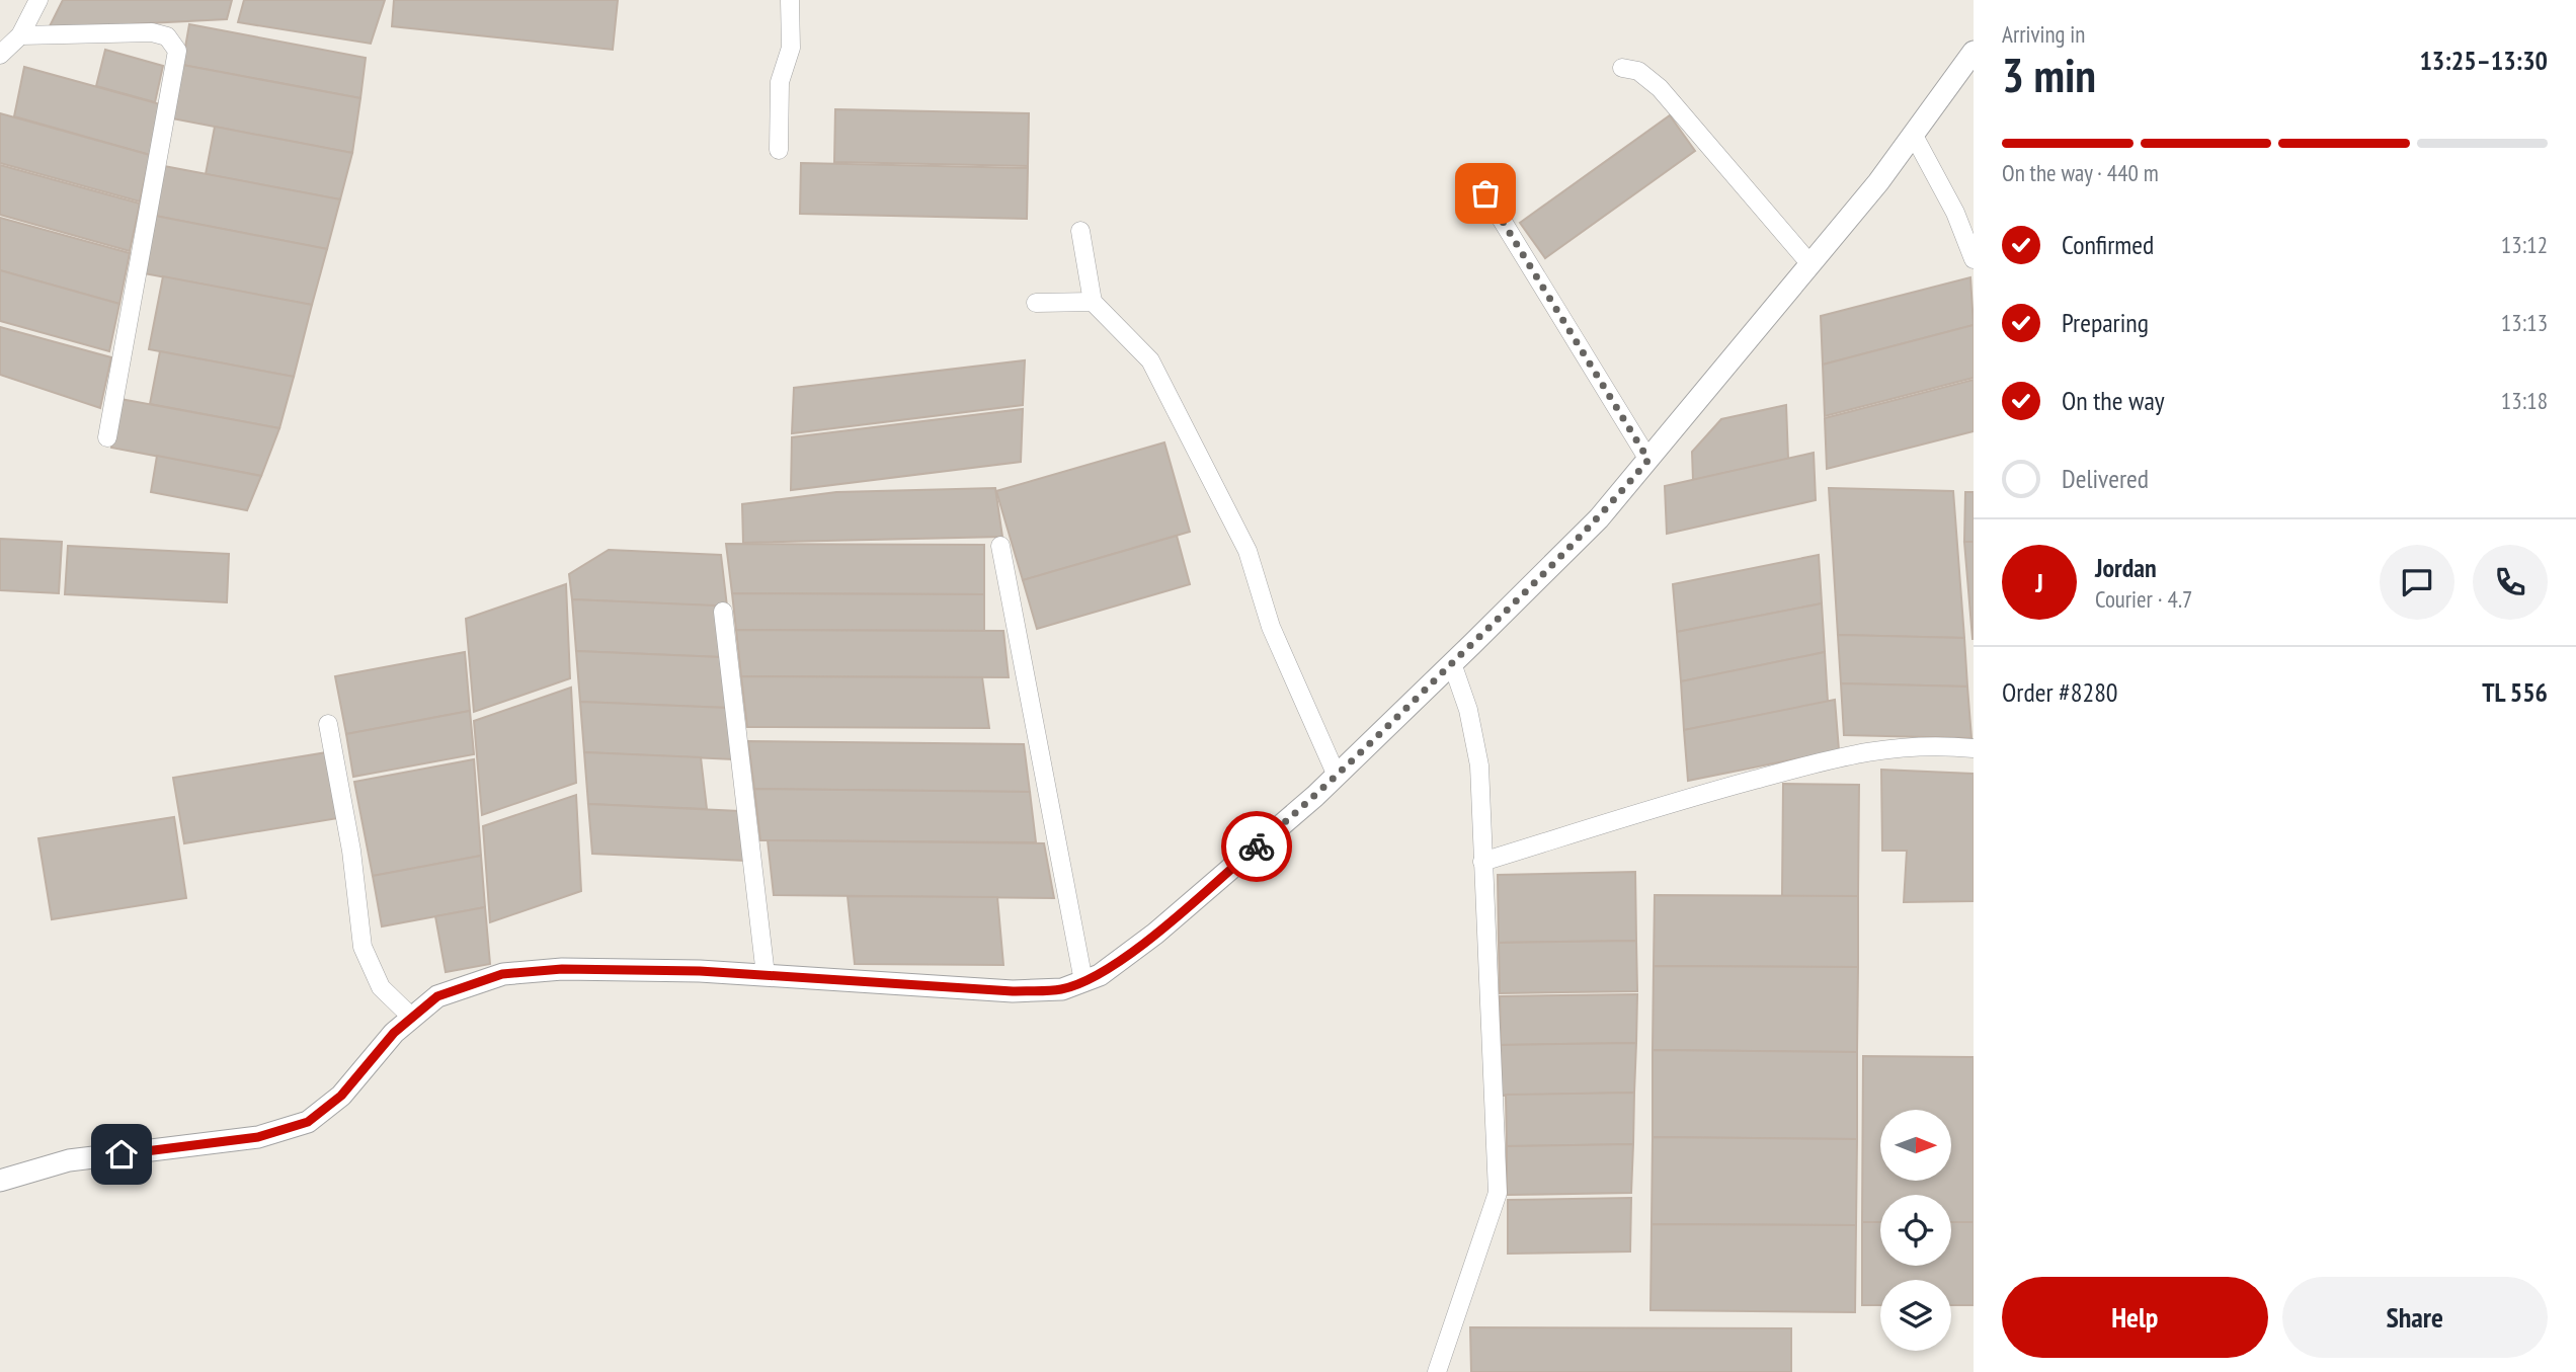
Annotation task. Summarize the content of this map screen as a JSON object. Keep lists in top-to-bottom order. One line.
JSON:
{"north":"right","page":{"heading":["3 min","Arriving in","13:25–13:30"],"panel":["Jordan","Courier · 4.7","Order #8280","TL 556"],"bar":"On the way · 440 m","list":[["Confirmed","13:12"],["Preparing","13:13"],["On the way","13:18"],"Delivered"],"round":"J","buttons":["Help","Share"]}}
